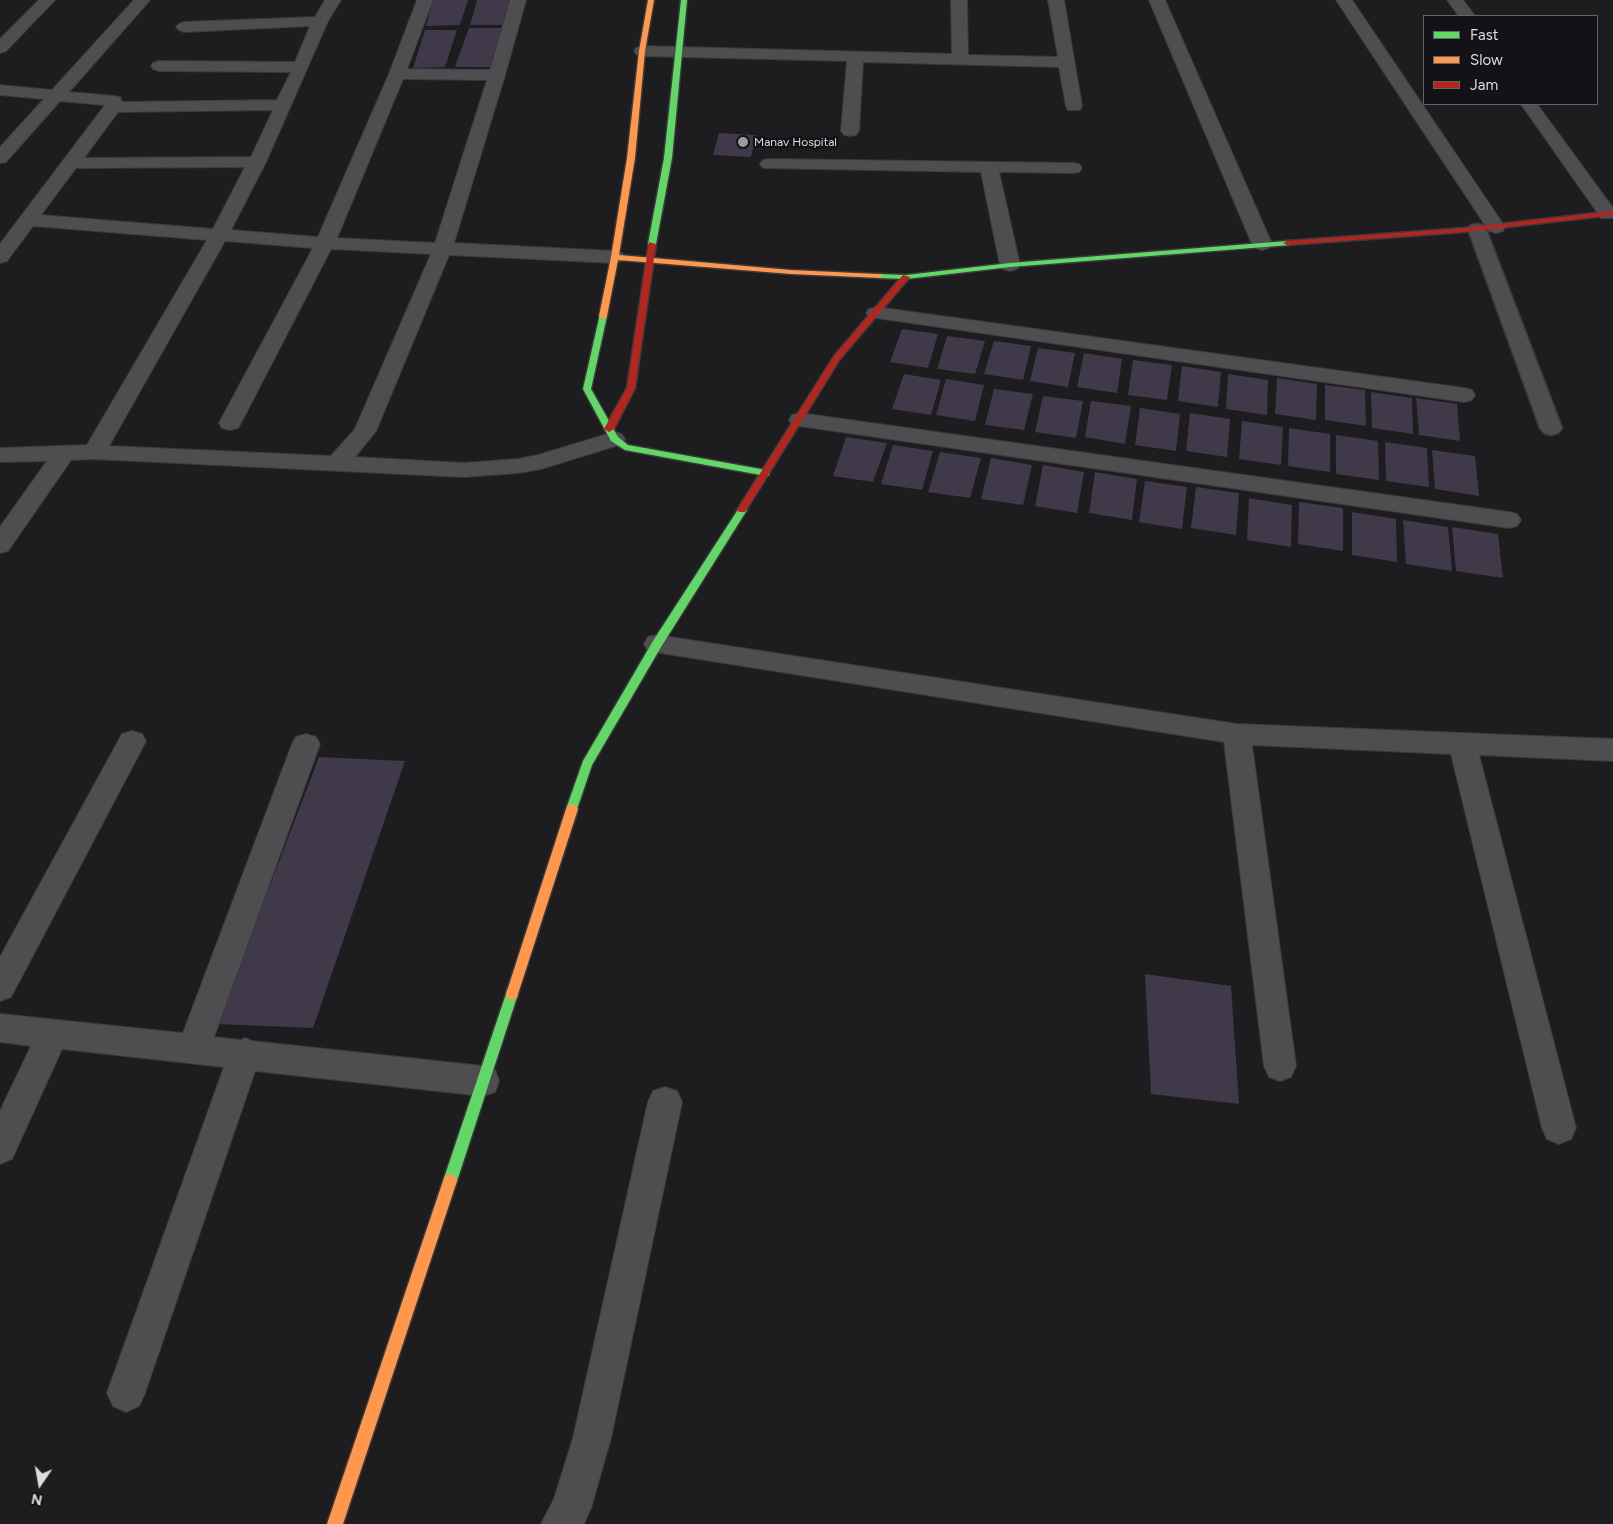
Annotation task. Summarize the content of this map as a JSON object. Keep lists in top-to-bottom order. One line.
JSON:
{"places":["Manav Hospital"],"legend":["Fast","Slow","Jam"],"north":"bottom"}
